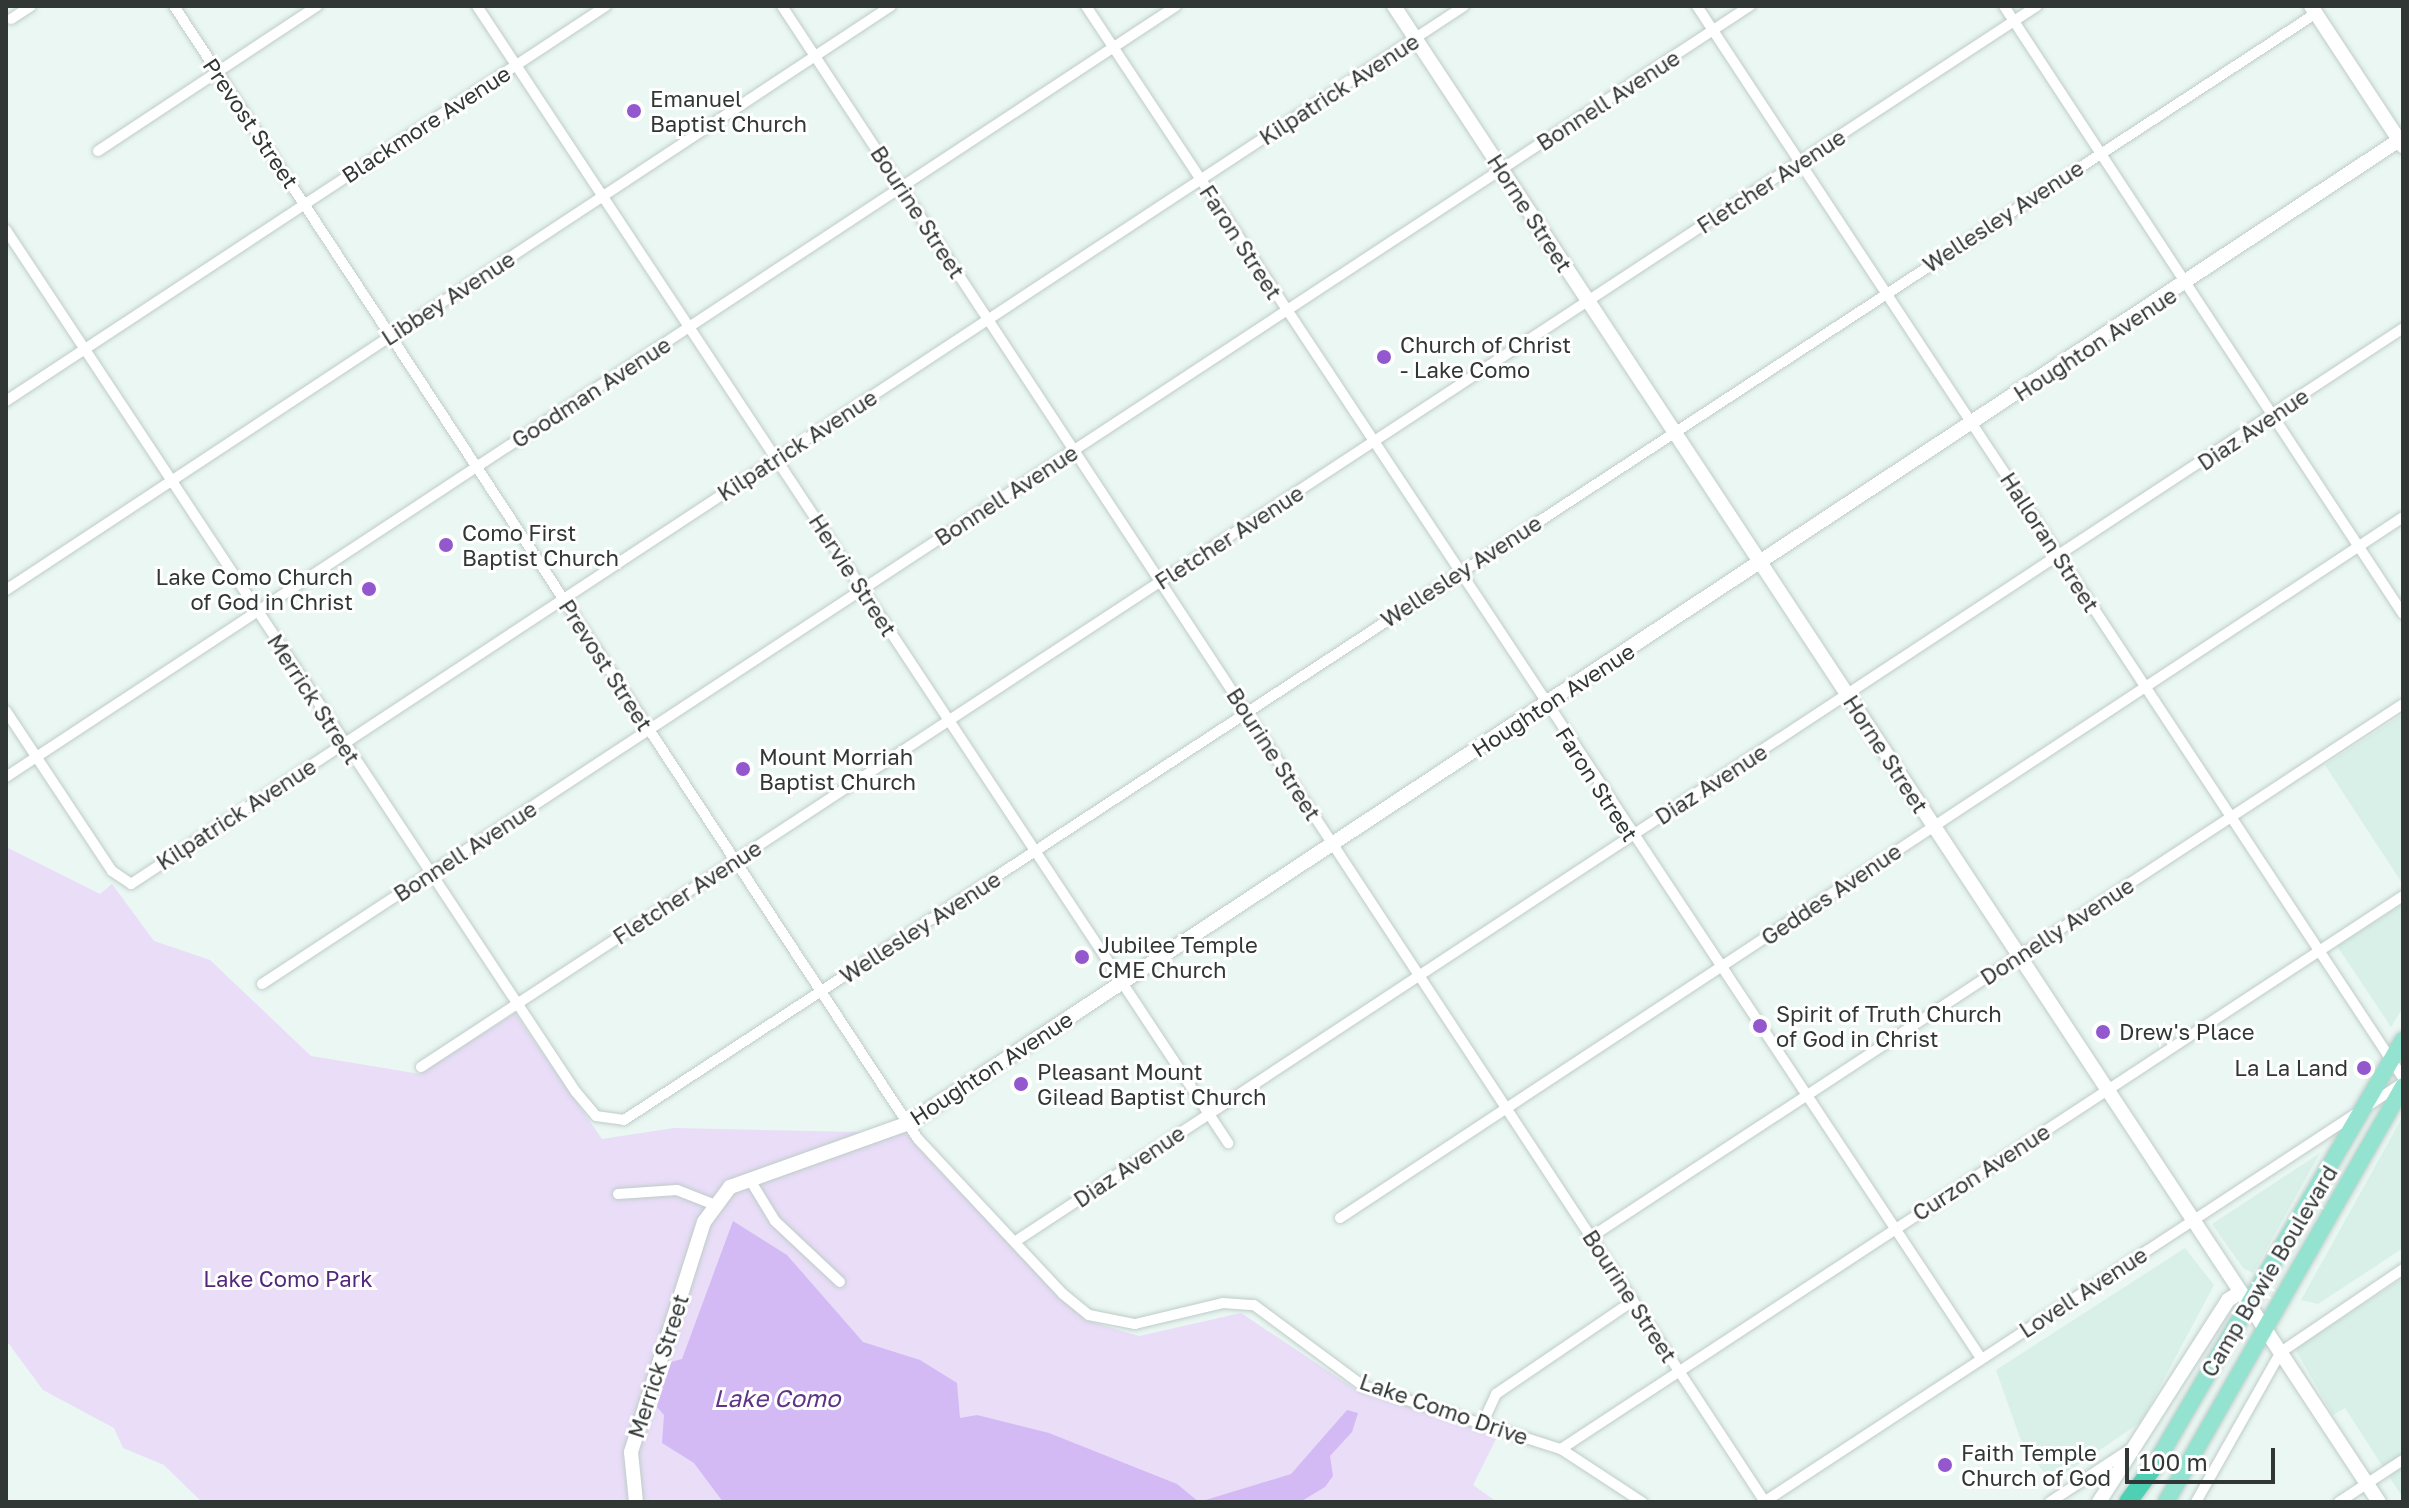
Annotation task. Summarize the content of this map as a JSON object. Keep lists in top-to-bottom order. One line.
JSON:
{"streets":{"main road":["Camp Bowie Boulevard"],"street":["Kilpatrick Avenue","Bonnell Avenue","Prevost Street","Blackmore Avenue","Fletcher Avenue","Bourine Street","Horne Street","Wellesley Avenue","Faron Street","Libbey Avenue","Houghton Avenue","Goodman Avenue","Diaz Avenue","Halloran Street","Hervie Street","Merrick Street","Geddes Avenue","Donnelly Avenue","Curzon Avenue","Lovell Avenue","Lake Como Drive"]},"crossings":[["Kilpatrick Avenue","Prevost Street"],["Kilpatrick Avenue","Bourine Street"],["Kilpatrick Avenue","Horne Street"],["Kilpatrick Avenue","Faron Street"],["Kilpatrick Avenue","Goodman Avenue"],["Kilpatrick Avenue","Hervie Street"],["Kilpatrick Avenue","Merrick Street"],["Bonnell Avenue","Prevost Street"],["Bonnell Avenue","Bourine Street"],["Bonnell Avenue","Horne Street"],["Bonnell Avenue","Faron Street"],["Bonnell Avenue","Halloran Street"],["Bonnell Avenue","Hervie Street"],["Bonnell Avenue","Merrick Street"],["Prevost Street","Blackmore Avenue"],["Prevost Street","Fletcher Avenue"],["Prevost Street","Wellesley Avenue"],["Prevost Street","Libbey Avenue"],["Prevost Street","Houghton Avenue"],["Prevost Street","Goodman Avenue"],["Prevost Street","Lake Como Drive"],["Blackmore Avenue","Hervie Street"],["Blackmore Avenue","Merrick Street"],["Fletcher Avenue","Bourine Street"],["Fletcher Avenue","Horne Street"],["Fletcher Avenue","Faron Street"],["Fletcher Avenue","Halloran Street"],["Fletcher Avenue","Hervie Street"],["Fletcher Avenue","Merrick Street"],["Bourine Street","Wellesley Avenue"],["Bourine Street","Libbey Avenue"],["Bourine Street","Houghton Avenue"],["Bourine Street","Goodman Avenue"],["Bourine Street","Diaz Avenue"],["Bourine Street","Geddes Avenue"],["Bourine Street","Donnelly Avenue"],["Bourine Street","Curzon Avenue"],["Bourine Street","Lovell Avenue"],["Horne Street","Wellesley Avenue"],["Horne Street","Houghton Avenue"],["Horne Street","Diaz Avenue"],["Horne Street","Geddes Avenue"],["Horne Street","Donnelly Avenue"],["Horne Street","Curzon Avenue"],["Horne Street","Camp Bowie Boulevard"],["Horne Street","Lovell Avenue"],["Wellesley Avenue","Faron Street"],["Wellesley Avenue","Halloran Street"],["Wellesley Avenue","Hervie Street"],["Wellesley Avenue","Merrick Street"],["Faron Street","Houghton Avenue"],["Faron Street","Goodman Avenue"],["Faron Street","Diaz Avenue"],["Faron Street","Geddes Avenue"],["Faron Street","Donnelly Avenue"],["Faron Street","Curzon Avenue"],["Faron Street","Lovell Avenue"],["Libbey Avenue","Hervie Street"],["Libbey Avenue","Merrick Street"],["Houghton Avenue","Halloran Street"],["Houghton Avenue","Hervie Street"],["Houghton Avenue","Merrick Street"],["Houghton Avenue","Lake Como Drive"],["Goodman Avenue","Hervie Street"],["Goodman Avenue","Merrick Street"],["Diaz Avenue","Halloran Street"],["Diaz Avenue","Hervie Street"],["Diaz Avenue","Lake Como Drive"],["Halloran Street","Geddes Avenue"],["Halloran Street","Donnelly Avenue"],["Halloran Street","Curzon Avenue"],["Halloran Street","Camp Bowie Boulevard"],["Halloran Street","Lovell Avenue"],["Curzon Avenue","Lake Como Drive"],["Camp Bowie Boulevard","Lovell Avenue"]],"water":["Lake Como"],"parks":["Lake Como Park"],"places":["Emanuel Baptist Church","Church of Christ - Lake Como","Como First Baptist Church","Lake Como Church of God in Christ","Mount Morriah Baptist Church","Jubilee Temple CME Church","Spirit of Truth Church of God in Christ","Drew's Place","La La Land","Pleasant Mount Gilead Baptist Church","Faith Temple Church of God"],"scale_bar":"100 m"}
